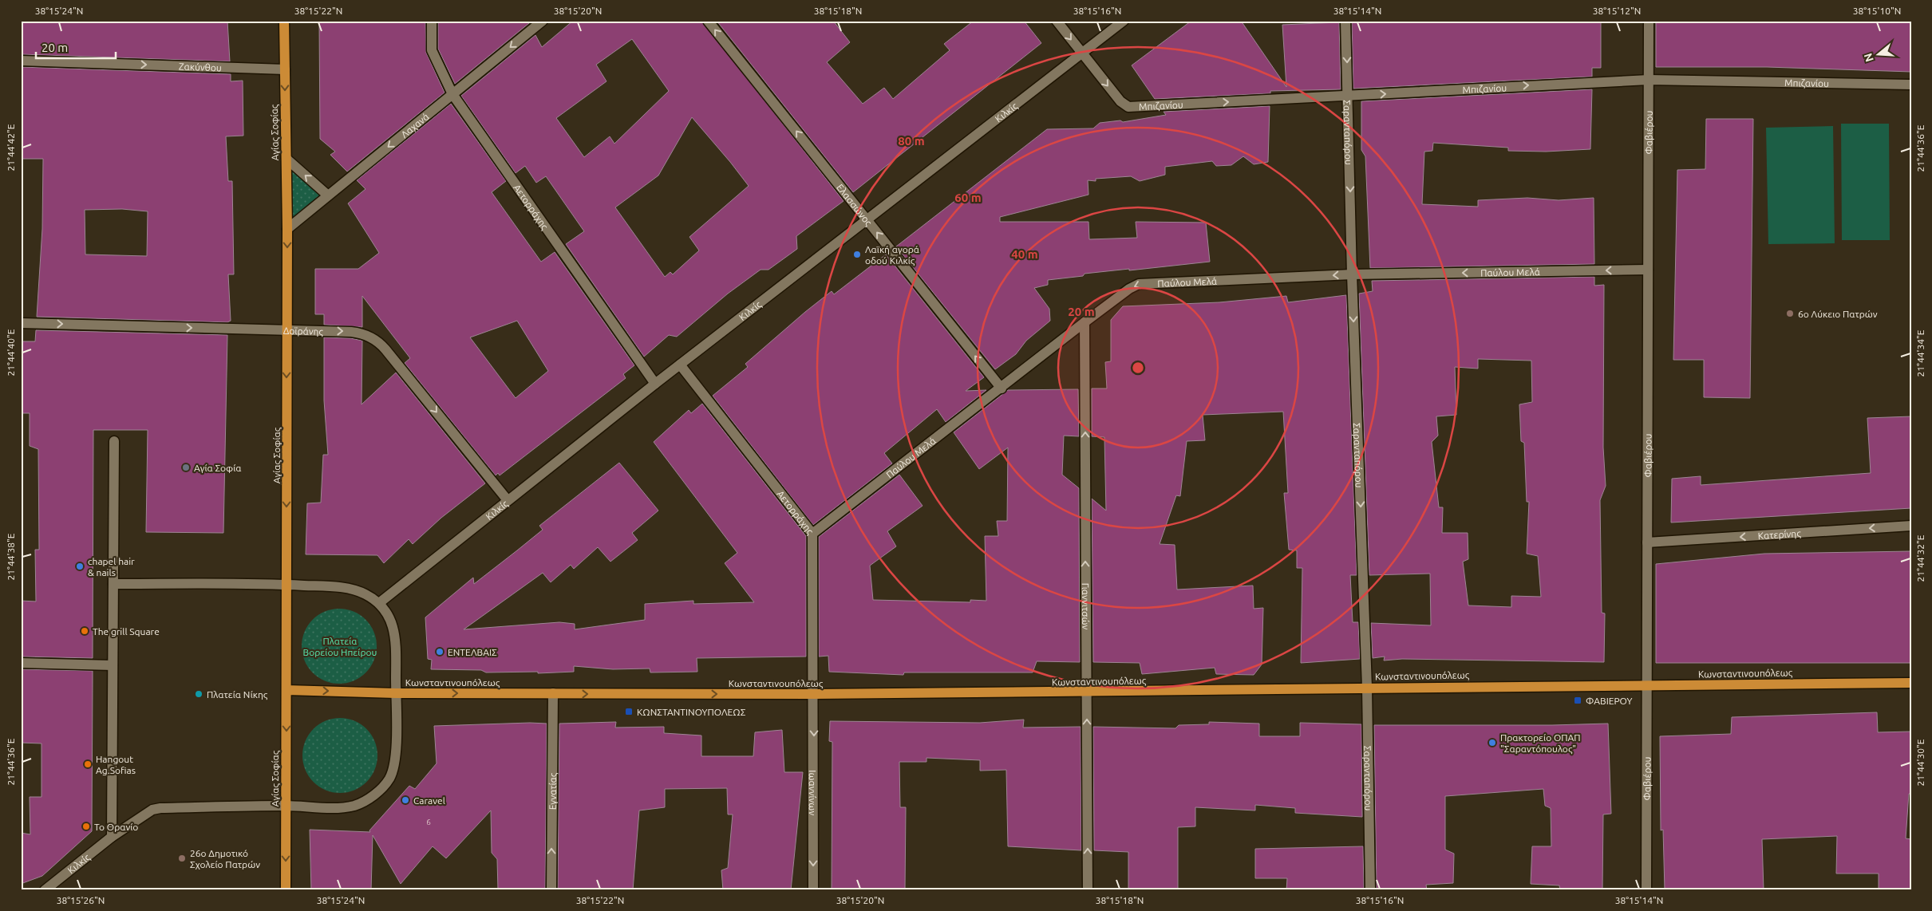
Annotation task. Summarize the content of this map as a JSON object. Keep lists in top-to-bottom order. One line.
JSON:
{"streets":{"main road":["Αγίας Σοφίας","Κωνσταντινουπόλεως"],"street":["Ζακύνθου","Μπιζανίου","Κιλκίς","Λαχανά","Σαρανταπόρου","Φαβιέρου","Ελασσώνος","Αετορράχης","Παύλου Μελά","Δοϊράνης","Κατερίνης","Γιαννιτσών","Εγνατίας","Ιωαννίνων"]},"crossings":[["Ζακύνθου","Αγίας Σοφίας"],["Μπιζανίου","Κιλκίς"],["Μπιζανίου","Σαρανταπόρου"],["Μπιζανίου","Φαβιέρου"],["Κιλκίς","Αγίας Σοφίας"],["Κιλκίς","Ελασσώνος"],["Κιλκίς","Αετορράχης"],["Κιλκίς","Δοϊράνης"],["Κιλκίς","Κωνσταντινουπόλεως"],["Λαχανά","Αγίας Σοφίας"],["Λαχανά","Αετορράχης"],["Αγίας Σοφίας","Δοϊράνης"],["Αγίας Σοφίας","Κωνσταντινουπόλεως"],["Σαρανταπόρου","Παύλου Μελά"],["Σαρανταπόρου","Κωνσταντινουπόλεως"],["Φαβιέρου","Παύλου Μελά"],["Φαβιέρου","Κατερίνης"],["Φαβιέρου","Κωνσταντινουπόλεως"],["Ελασσώνος","Παύλου Μελά"],["Αετορράχης","Παύλου Μελά"],["Αετορράχης","Κωνσταντινουπόλεως"],["Αετορράχης","Ιωαννίνων"],["Παύλου Μελά","Γιαννιτσών"],["Γιαννιτσών","Κωνσταντινουπόλεως"],["Κωνσταντινουπόλεως","Εγνατίας"],["Κωνσταντινουπόλεως","Ιωαννίνων"]],"one_way":["Ζακύνθου","Μπιζανίου","Λαχανά","Αγίας Σοφίας","Σαρανταπόρου","Ελασσώνος","Παύλου Μελά","Δοϊράνης","Κατερίνης","Γιαννιτσών","Εγνατίας","Ιωαννίνων"],"parks":["Πλατεία Βορείου Ηπείρου"],"places":{"other":["Λαϊκή αγορά οδού Κιλκίς","6ο Λύκειο Πατρών","Αγία Σοφία","chapel hair & nails","The grill Square","ΕΝΤΕΛΒΑΙΣ","Πλατεία Νίκης","Πρακτορείο ΟΠΑΠ \"Σαραντόπουλος\"","Hangout Ag.Sofias","Caravel","Το Θρανίο","26ο Δημοτικό Σχολείο Πατρών"],"transit":["ΦΑΒΙΕΡΟΥ","ΚΩΝΣΤΑΝΤΙΝΟΥΠΟΛΕΩΣ"]},"house_numbers":["6"],"scale_bar":"20 m","north":"left","coordinates":["38°15'24\"N","38°15'22\"N","38°15'20\"N","38°15'18\"N","38°15'16\"N","38°15'14\"N","38°15'12\"N","38°15'10\"N","21°44'42\"E","21°44'36\"E","21°44'40\"E","21°44'34\"E","21°44'38\"E","21°44'32\"E","21°44'30\"E","38°15'26\"N"],"rings":["80 m","60 m","40 m","20 m"]}
